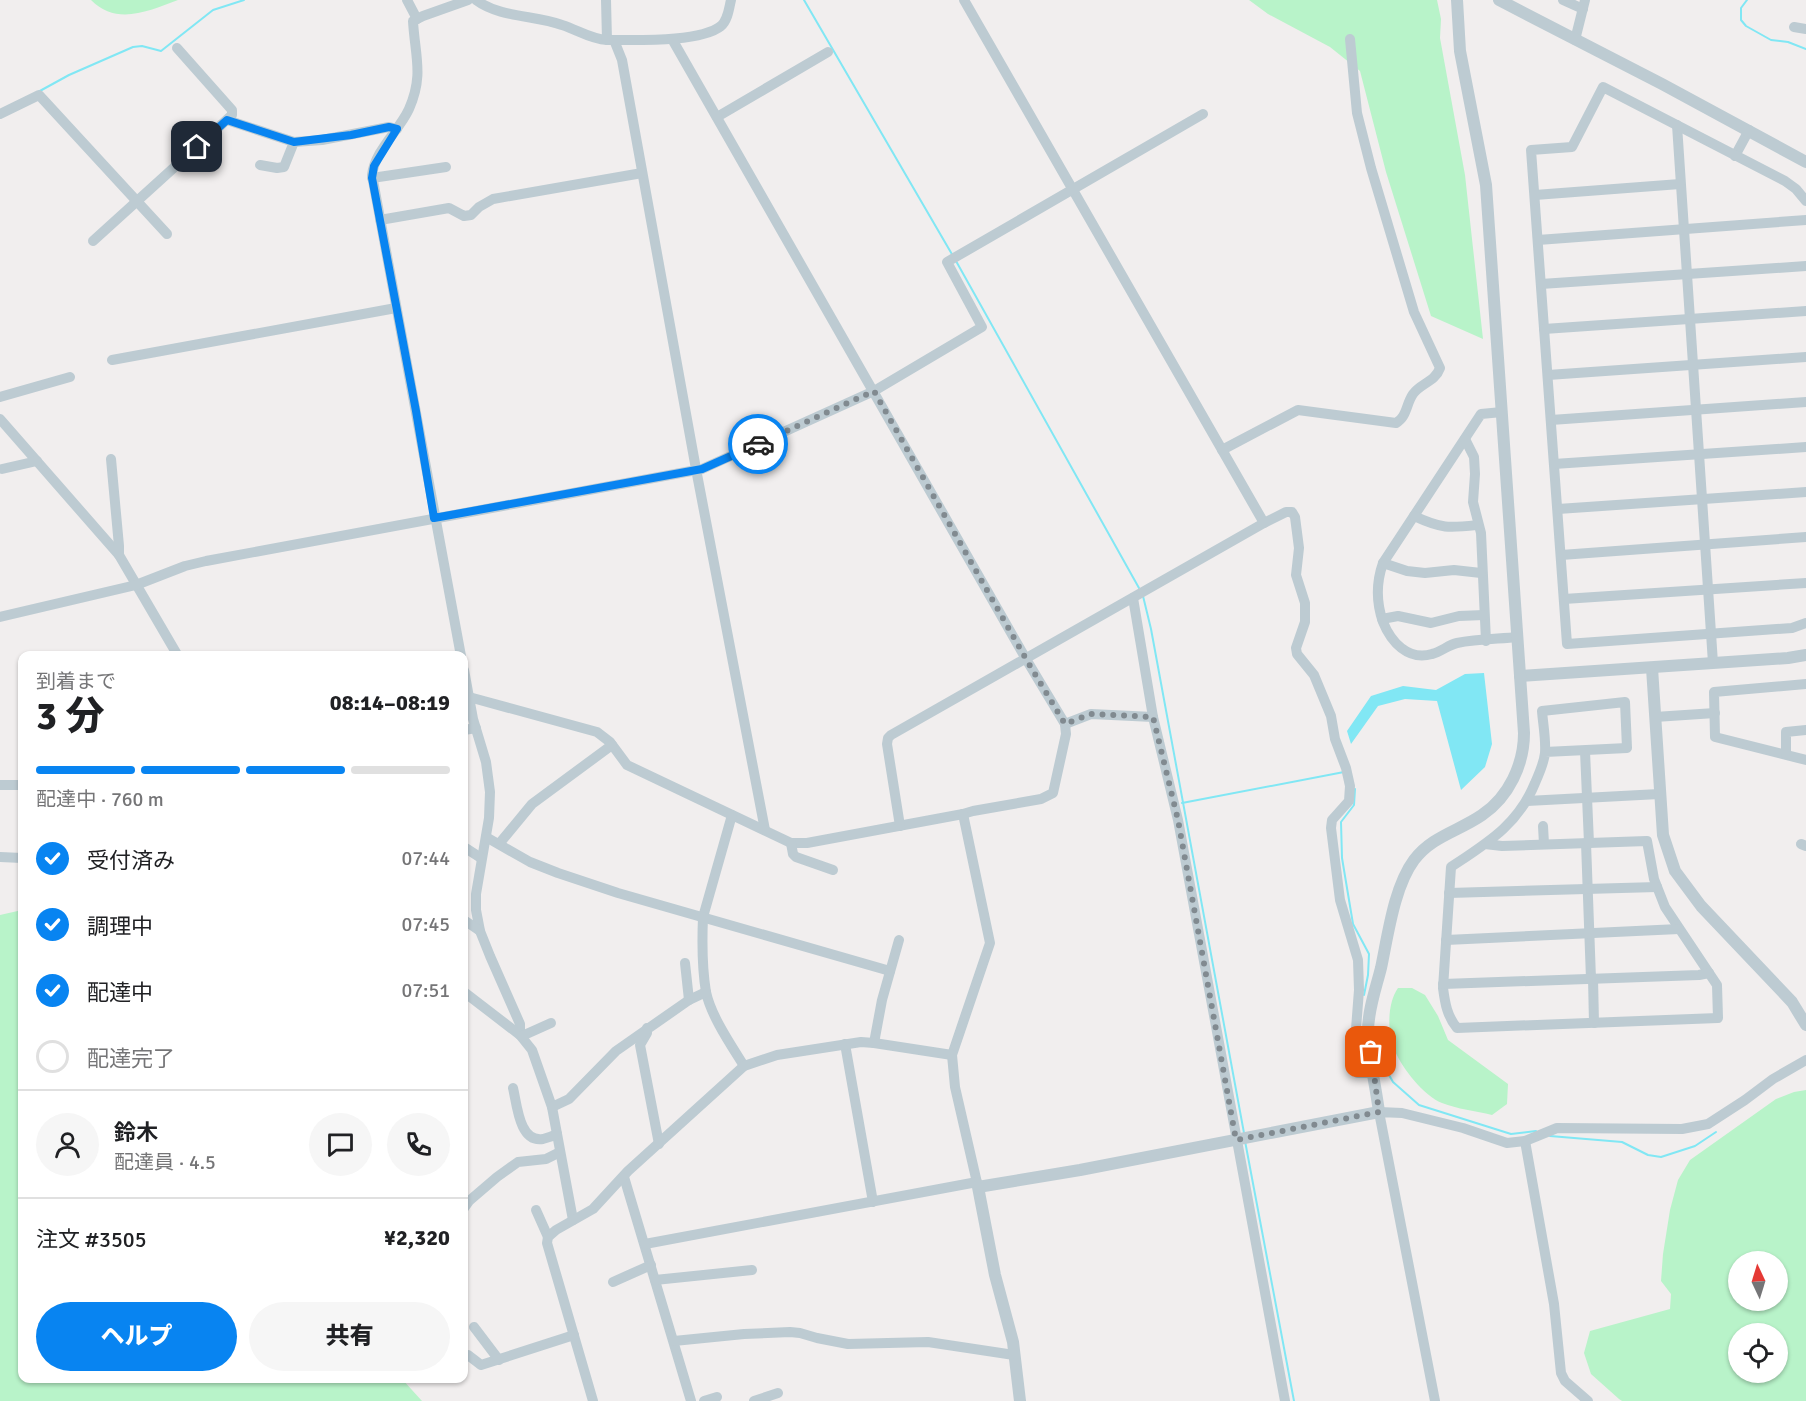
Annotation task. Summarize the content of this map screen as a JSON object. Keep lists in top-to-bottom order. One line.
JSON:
{"north":"top","page":{"heading":["3 分","到着まで","08:14–08:19"],"panel":["鈴木","配達員 · 4.5","注文 #3505","¥2,320"],"bar":"配達中 · 760 m","list":[["受付済み","07:44"],["調理中","07:45"],["配達中","07:51"],"配達完了"],"buttons":["ヘルプ","共有"]}}
